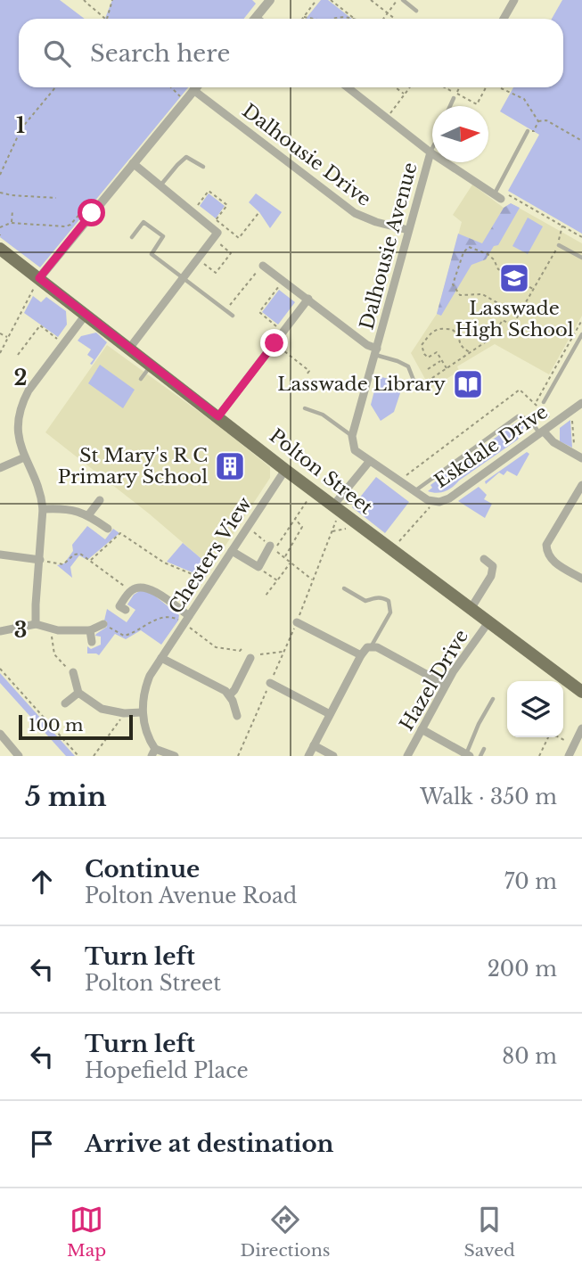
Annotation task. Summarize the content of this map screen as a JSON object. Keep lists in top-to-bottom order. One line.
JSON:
{"streets":{"main road":["Polton Street"],"street":["Dalhousie Drive","Dalhousie Avenue","Eskdale Drive","Chesters View","Hazel Drive"]},"crossings":[["Dalhousie Drive","Dalhousie Avenue"],["Dalhousie Avenue","Eskdale Drive"],["Polton Street","Chesters View"],["Polton Street","Hazel Drive"]],"places":{"school or university":["Lasswade High School"],"library":["Lasswade Library"],"building":["St Mary's R C Primary School"]},"scale_bar":"100 m","north":"right","page":{"search":"Search here","scale":"100 m","heading":["5 min","Walk · 350 m"],"list":[["Continue","Polton Avenue Road","70 m"],["Turn left","Polton Street","200 m"],["Turn left","Hopefield Place","80 m"],"Arrive at destination"],"nav":["Map","Directions","Saved"]},"grid":{"rows":["1","2","3"]}}
